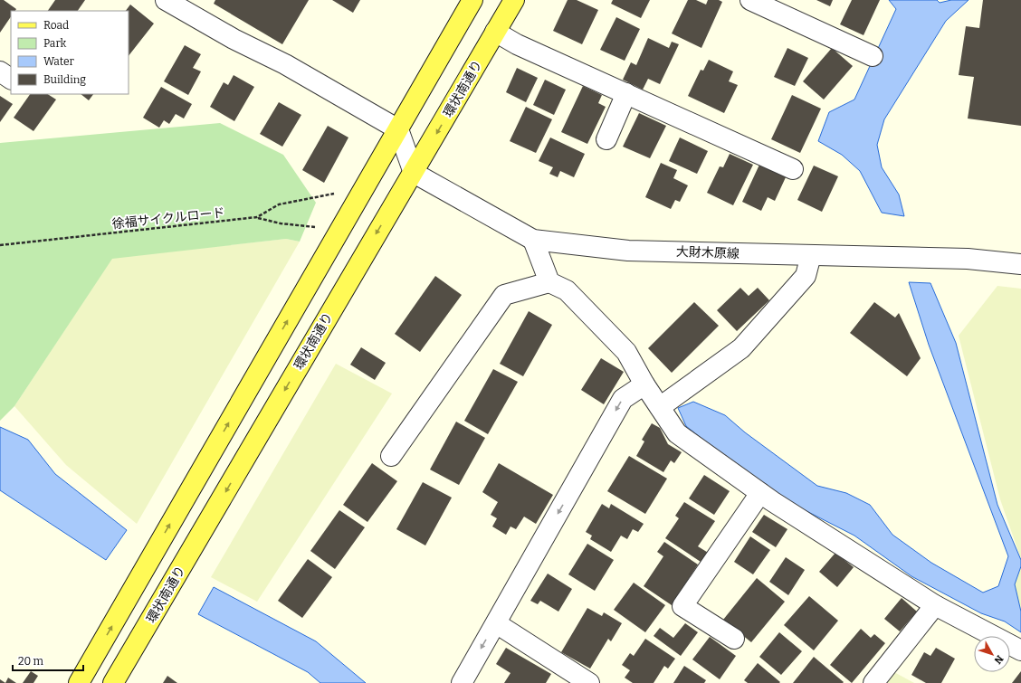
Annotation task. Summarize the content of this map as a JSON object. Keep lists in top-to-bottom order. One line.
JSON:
{"streets":{"main road":["環状南通り"],"street":["大財木原線"],"path":["徐福サイクルロード"]},"crossings":[["環状南通り","大財木原線"]],"legend":["Road","Park","Water","Building"],"scale_bar":"20 m","north":"bottom right"}
